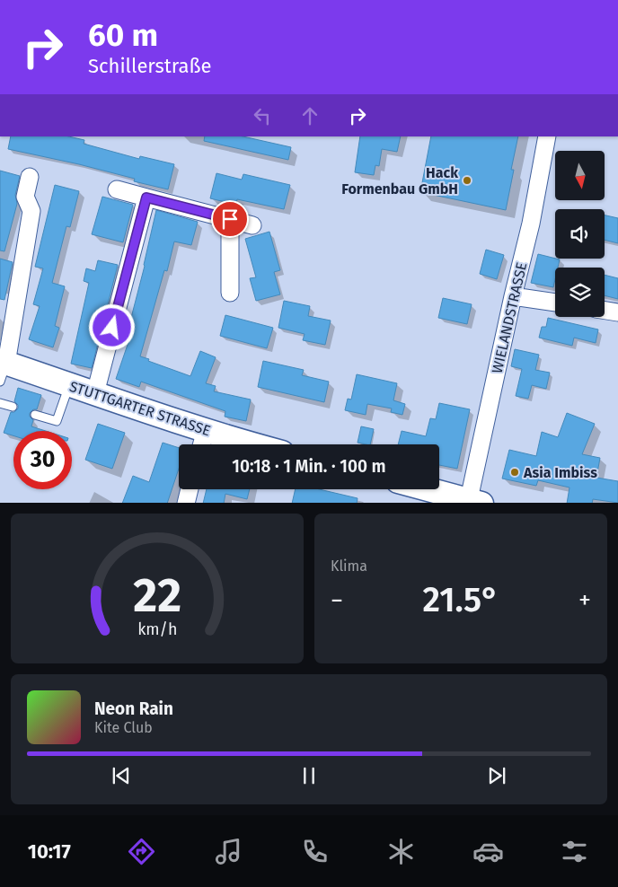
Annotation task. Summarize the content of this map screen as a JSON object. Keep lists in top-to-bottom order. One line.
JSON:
{"streets":{"main road":["STUTTGARTER STRASSE"],"street":["WIELANDSTRASSE"]},"places":["Hack Formenbau GmbH","Asia Imbiss"],"north":"bottom","page":{"turn":["60 m","Schillerstraße"],"limit":"30","trip":"10:18 · 1 Min. · 100 m","tile":"Klima","heat":["−","21.5°","+"],"song":["Neon Rain","Kite Club"],"tabs":"10:17","gauge":["22","km/h"]}}
